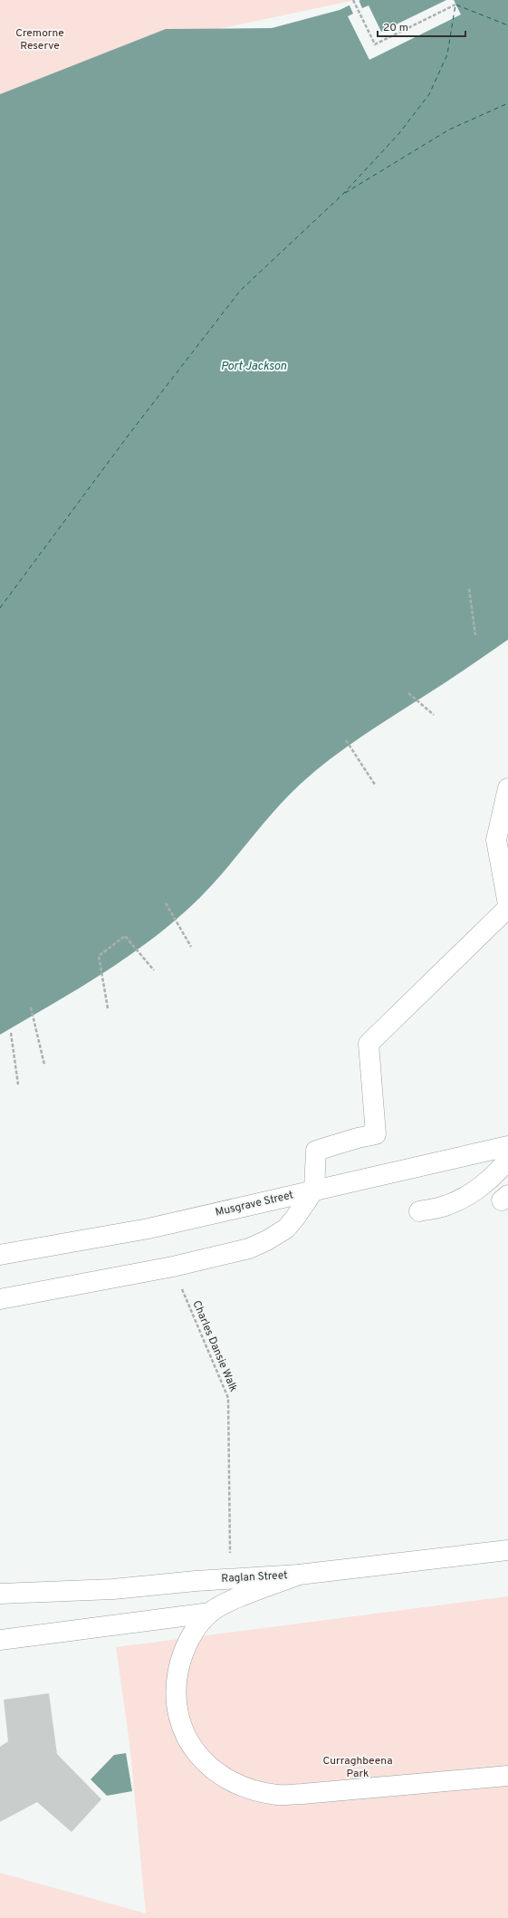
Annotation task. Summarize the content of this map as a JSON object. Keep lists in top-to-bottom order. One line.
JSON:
{"streets":{"street":["Musgrave Street","Raglan Street"],"path":["Charles Dansie Walk"]},"crossings":[["Charles Dansie Walk","Raglan Street"]],"water":["Port Jackson"],"parks":["Cremorne Reserve","Curraghbeena Park"],"scale_bar":"20 m"}
